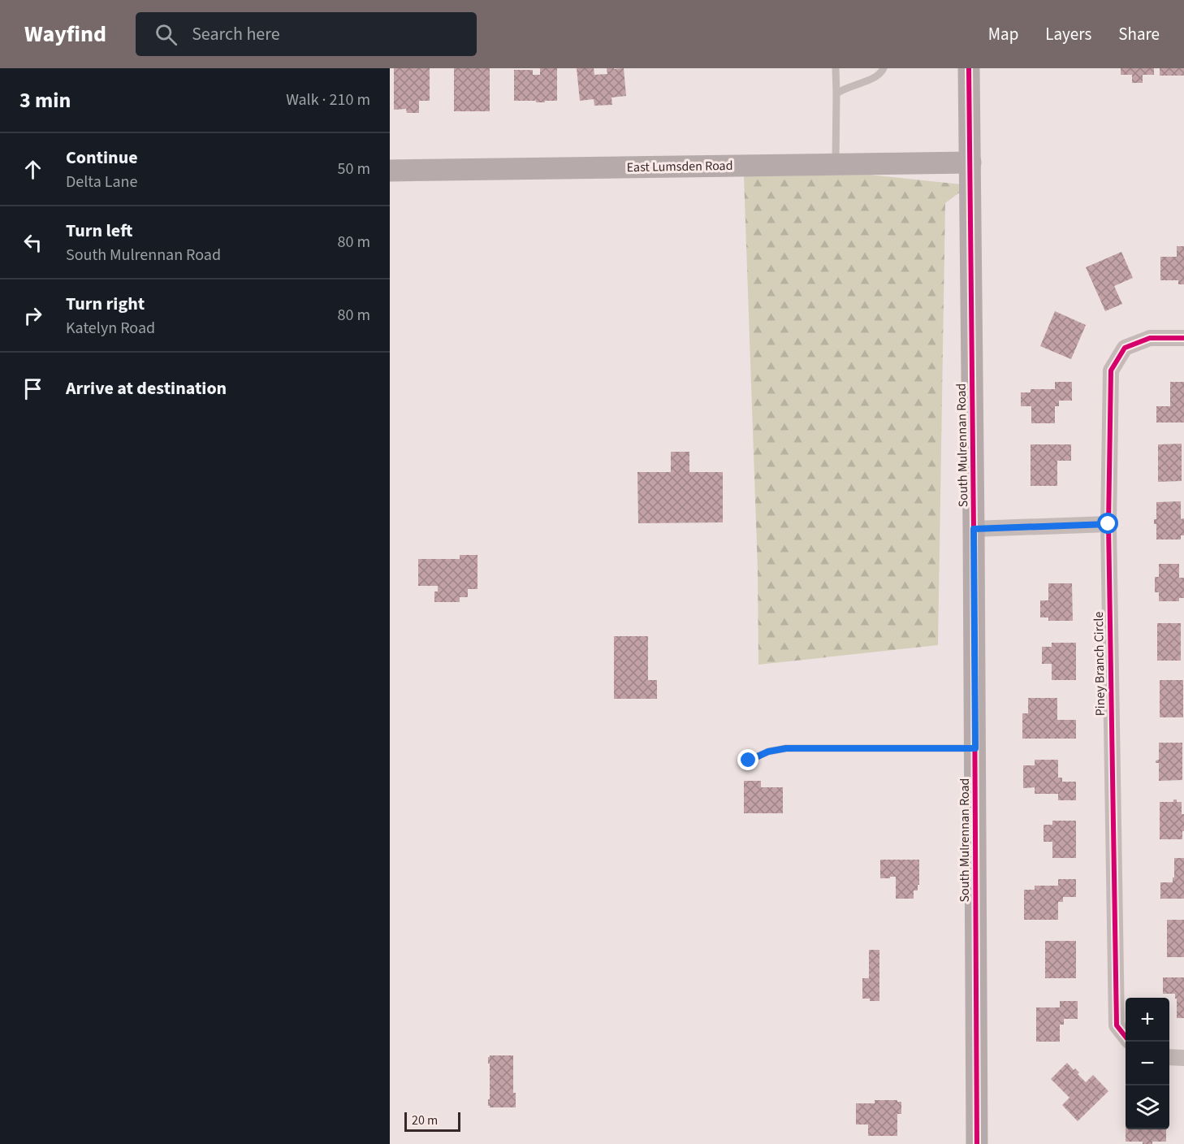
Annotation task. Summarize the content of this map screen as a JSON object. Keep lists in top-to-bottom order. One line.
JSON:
{"streets":{"street":["East Lumsden Road","South Mulrennan Road","Piney Branch Circle"]},"crossings":[["East Lumsden Road","South Mulrennan Road"]],"scale_bar":"20 m","page":{"header":"Wayfind","search":"Search here","nav":["Map","Layers","Share"],"heading":["3 min","Walk · 210 m"],"list":[["Continue","Delta Lane","50 m"],["Turn left","South Mulrennan Road","80 m"],["Turn right","Katelyn Road","80 m"],"Arrive at destination"],"map_buttons":["+","−"],"scale":"20 m"}}
